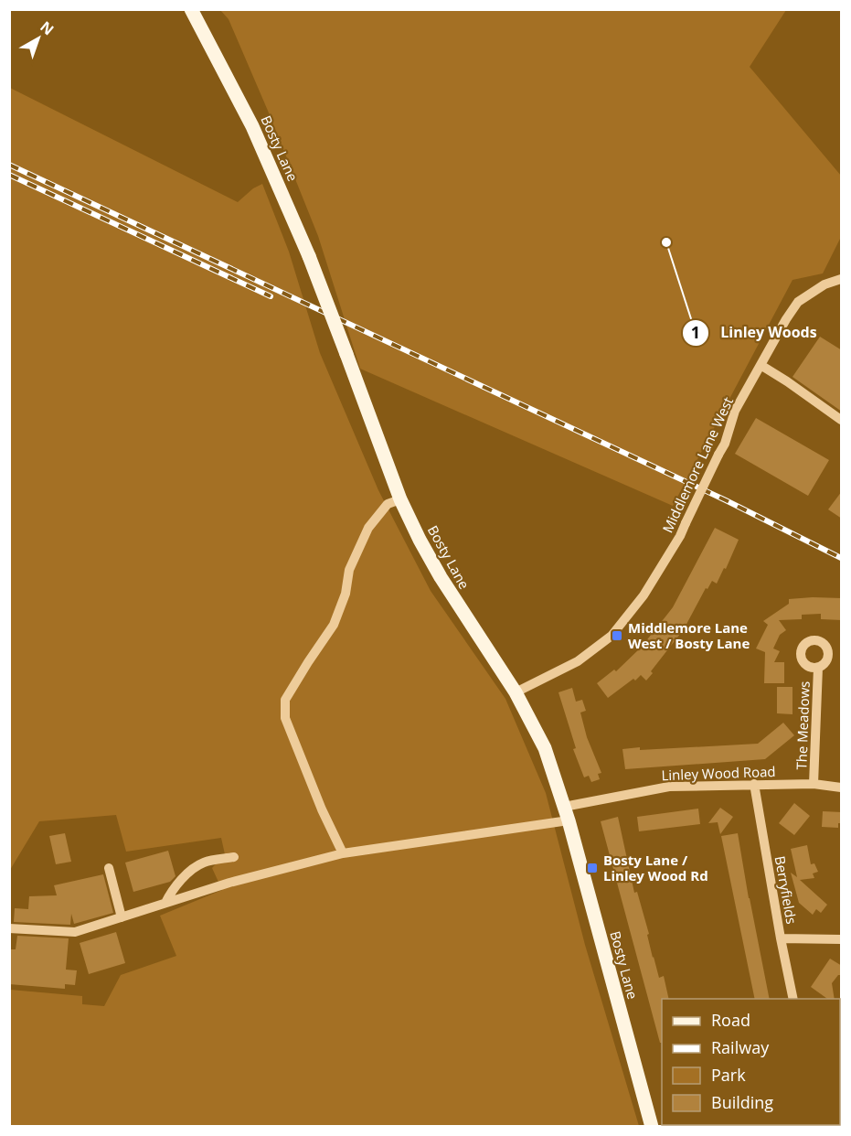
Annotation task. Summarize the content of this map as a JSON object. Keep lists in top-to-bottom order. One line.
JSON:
{"streets":{"main road":["Bosty Lane"],"street":["Middlemore Lane West","The Meadows","Linley Wood Road","Berryfields"]},"crossings":[["Bosty Lane","Middlemore Lane West"],["Bosty Lane","Linley Wood Road"],["The Meadows","Linley Wood Road"],["Linley Wood Road","Berryfields"]],"places":{"other":["Linley Woods"],"transit":["Middlemore Lane West / Bosty Lane","Bosty Lane / Linley Wood Rd"]},"legend":["Road","Railway","Park","Building"],"north":"top right"}
